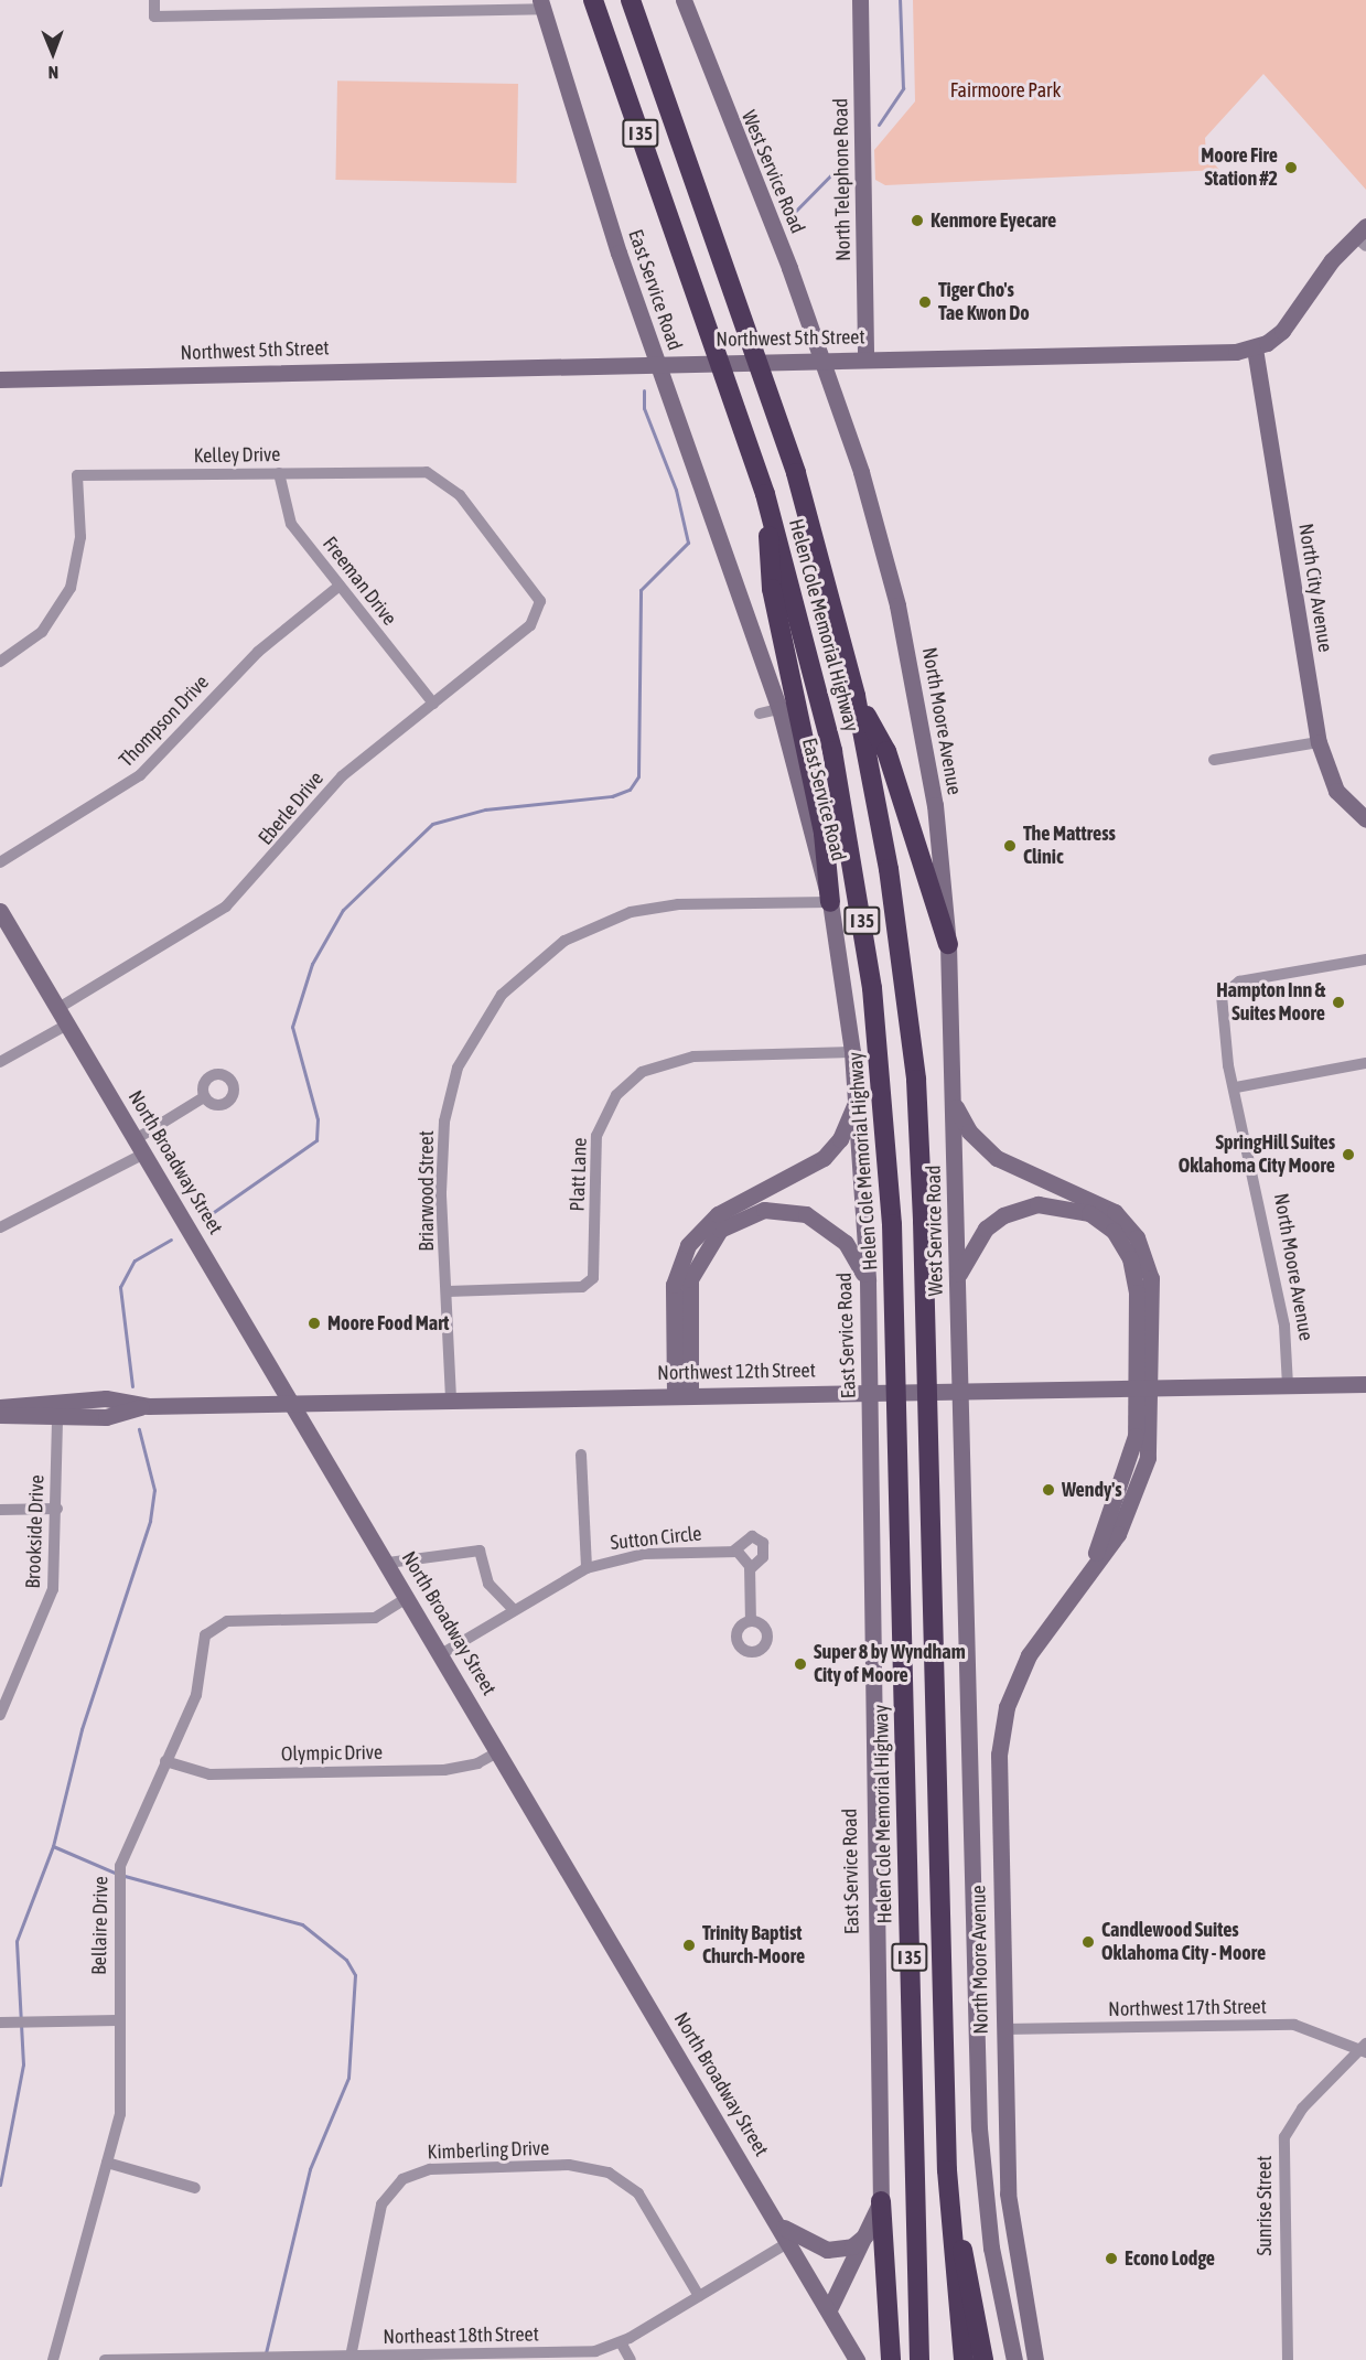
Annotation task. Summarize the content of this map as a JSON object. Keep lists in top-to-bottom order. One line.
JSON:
{"streets":{"highway":["I 35","Helen Cole Memorial Highway"],"main road":["West Service Road","North Telephone Road","East Service Road","Northwest 5th Street","North City Avenue","North Moore Avenue","North Broadway Street","Northwest 12th Street"],"street":["Kelley Drive","Freeman Drive","Thompson Drive","Eberle Drive","Platt Lane","Briarwood Street","Brookside Drive","Sutton Circle","Olympic Drive","Bellaire Drive","Northwest 17th Street","Kimberling Drive","Sunrise Street","Northeast 18th Street"]},"crossings":[["West Service Road","Northwest 5th Street"],["West Service Road","North Moore Avenue"],["North Telephone Road","Northwest 5th Street"],["East Service Road","Northwest 5th Street"],["East Service Road","Platt Lane"],["East Service Road","Briarwood Street"],["Northwest 5th Street","North City Avenue"],["Northwest 5th Street","North Moore Avenue"],["Kelley Drive","Freeman Drive"],["Kelley Drive","Eberle Drive"],["Freeman Drive","Thompson Drive"],["Freeman Drive","Eberle Drive"],["North Moore Avenue","Northwest 12th Street"],["North Moore Avenue","Northwest 17th Street"],["Eberle Drive","North Broadway Street"],["North Broadway Street","Northwest 12th Street"],["North Broadway Street","Sutton Circle"],["North Broadway Street","Olympic Drive"],["North Broadway Street","Bellaire Drive"],["North Broadway Street","Northeast 18th Street"],["Platt Lane","Briarwood Street"],["Briarwood Street","Northwest 12th Street"],["Olympic Drive","Bellaire Drive"],["Northwest 17th Street","Sunrise Street"],["Kimberling Drive","Northeast 18th Street"]],"parks":["Fairmoore Park"],"places":["Moore Fire Station #2","Kenmore Eyecare","Tiger Cho's Tae Kwon Do","The Mattress Clinic","Hampton Inn & Suites Moore","SpringHill Suites Oklahoma City Moore","Moore Food Mart","Wendy's","Super 8 by Wyndham City of Moore","Candlewood Suites Oklahoma City - Moore","Trinity Baptist Church-Moore","Econo Lodge"],"north":"bottom"}
